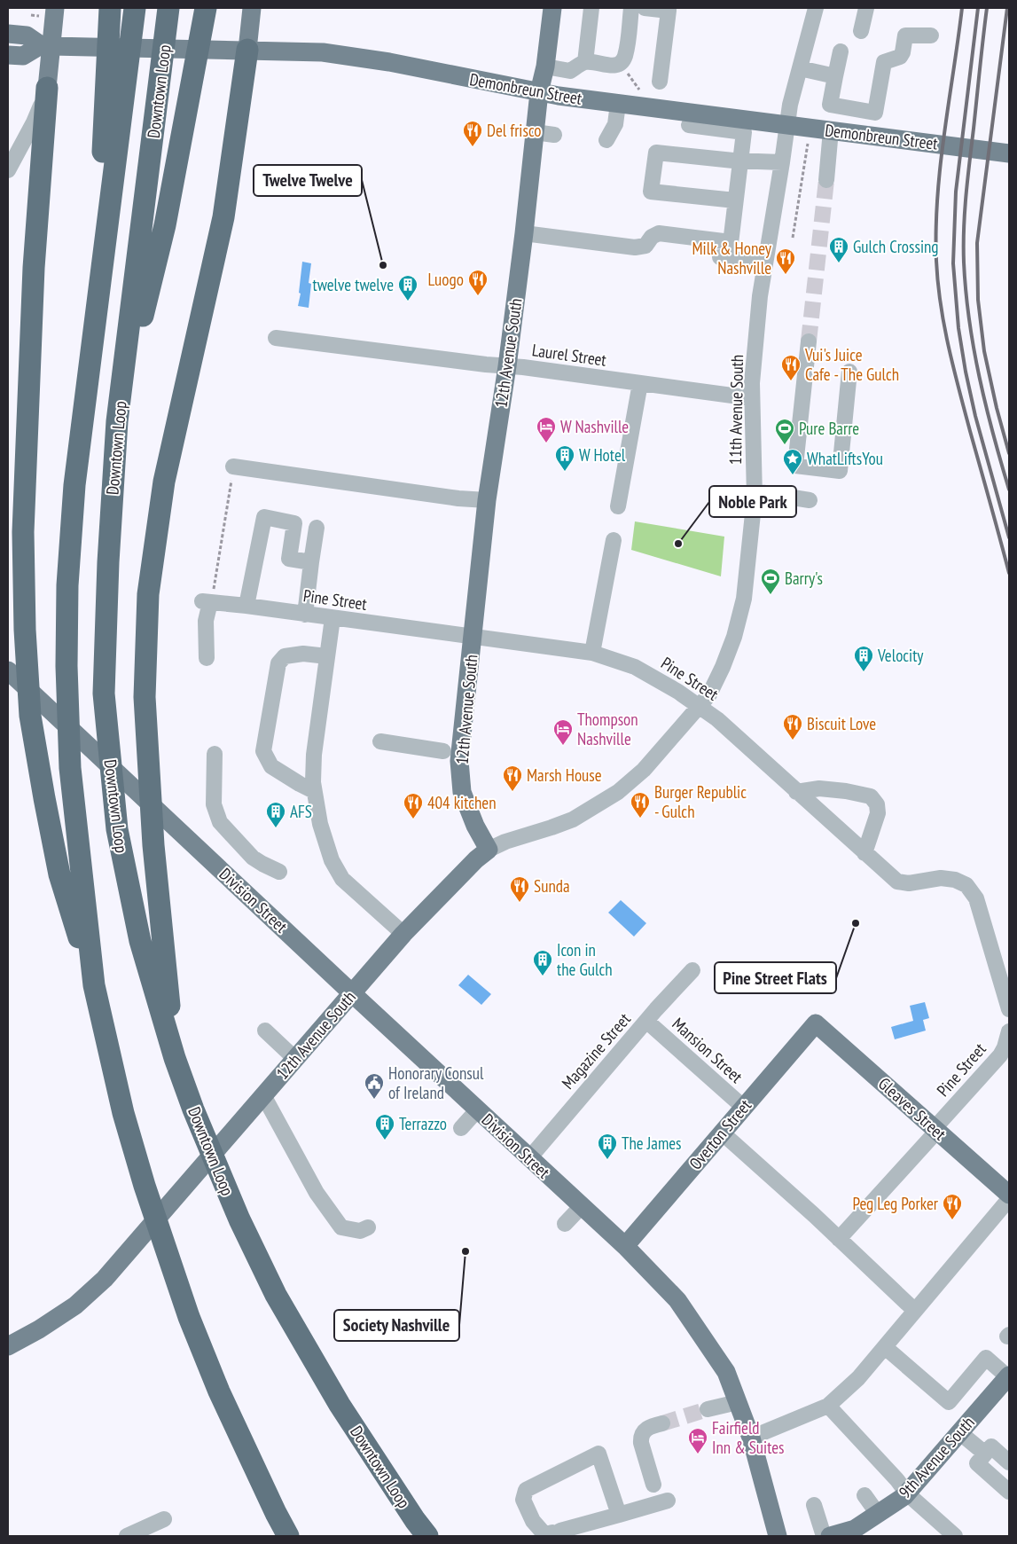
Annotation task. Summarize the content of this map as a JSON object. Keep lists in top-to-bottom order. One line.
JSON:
{"streets":{"highway":["Downtown Loop"],"main road":["Demonbreun Street","12th Avenue South","Division Street","Gleaves Street","Overton Street","9th Avenue South"],"street":["Laurel Street","11th Avenue South","Pine Street","Mansion Street","Magazine Street"]},"crossings":[["Demonbreun Street","12th Avenue South"],["12th Avenue South","Laurel Street"],["12th Avenue South","11th Avenue South"],["12th Avenue South","Pine Street"],["12th Avenue South","Division Street"],["Laurel Street","11th Avenue South"],["11th Avenue South","Pine Street"],["Pine Street","Gleaves Street"],["Division Street","Magazine Street"],["Division Street","Overton Street"],["Mansion Street","Magazine Street"],["Mansion Street","Overton Street"],["Gleaves Street","Overton Street"]],"places":{"restaurant":["Del frisco","Milk & Honey Nashville","Luogo","Vui's Juice Cafe - The Gulch","Biscuit Love","Marsh House","Burger Republic - Gulch","404 kitchen","Sunda","Peg Leg Porker"],"building":["Gulch Crossing","twelve twelve","W Hotel","Velocity","AFS","Icon in the Gulch","Terrazzo","The James"],"other":["Twelve Twelve","Noble Park","Pine Street Flats","Society Nashville"],"hotel":["W Nashville","Thompson Nashville","Fairfield Inn & Suites"],"sports":["Pure Barre","Barry's"],"place":["WhatLiftsYou"],"public building":["Honorary Consul of Ireland"]}}
